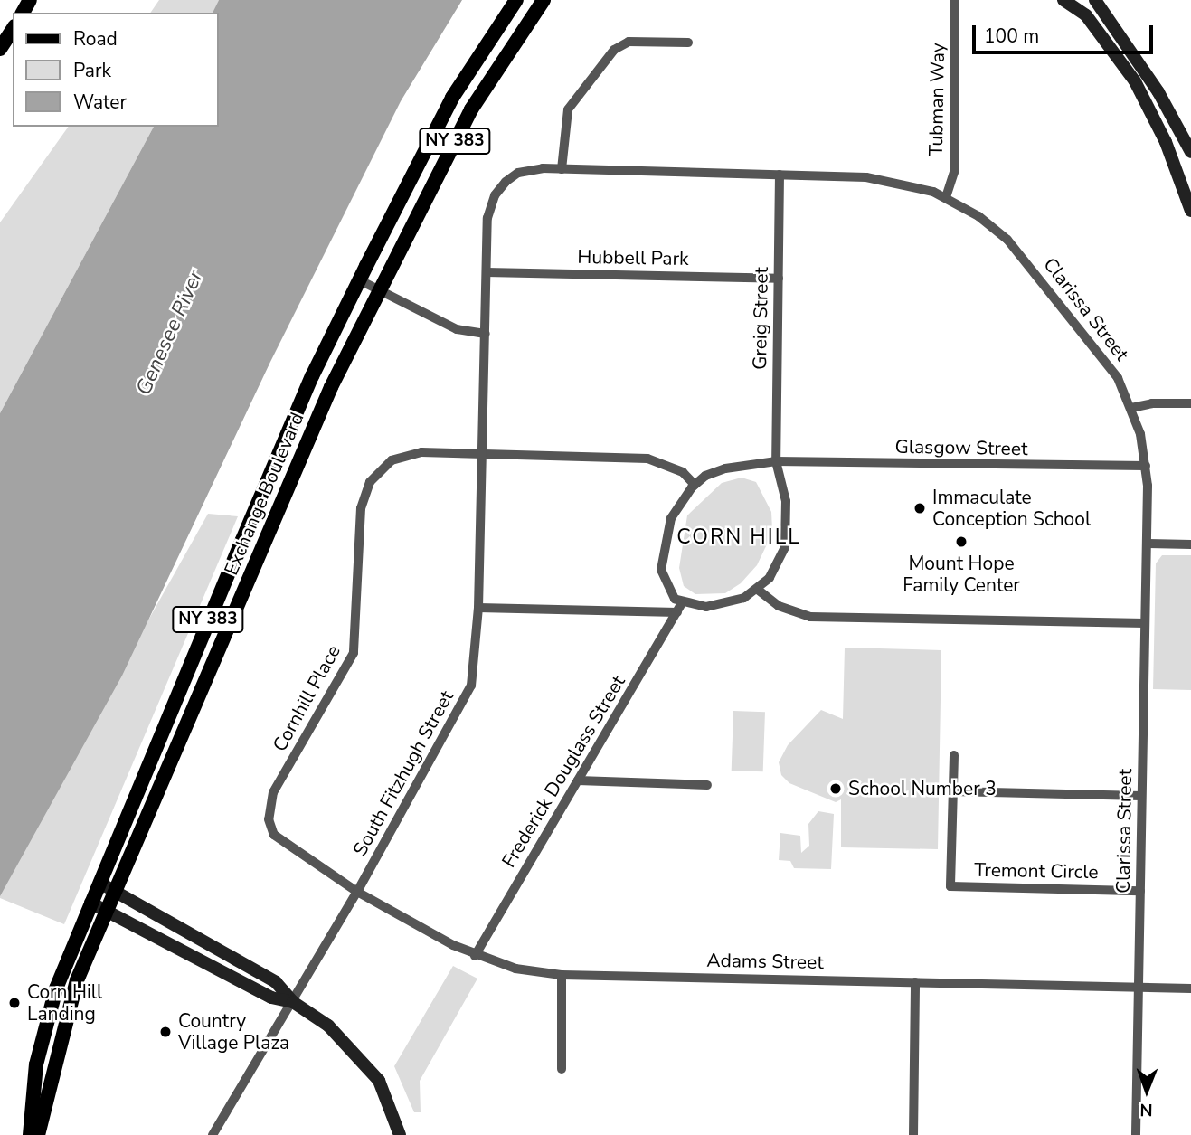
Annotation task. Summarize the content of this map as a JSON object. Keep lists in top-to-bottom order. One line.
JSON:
{"streets":{"main road":["NY 383","Exchange Boulevard"],"street":["Tubman Way","Hubbell Park","Clarissa Street","Greig Street","Glasgow Street","Cornhill Place","Frederick Douglass Street","South Fitzhugh Street","Tremont Circle","Adams Street"]},"crossings":[["Tubman Way","Clarissa Street"],["Hubbell Park","Clarissa Street"],["Hubbell Park","Greig Street"],["Hubbell Park","South Fitzhugh Street"],["Clarissa Street","Greig Street"],["Clarissa Street","Glasgow Street"],["Clarissa Street","South Fitzhugh Street"],["Clarissa Street","Tremont Circle"],["Clarissa Street","Adams Street"],["Greig Street","Glasgow Street"],["Greig Street","Frederick Douglass Street"],["Glasgow Street","Frederick Douglass Street"],["Cornhill Place","South Fitzhugh Street"],["Cornhill Place","Adams Street"],["Frederick Douglass Street","Adams Street"],["South Fitzhugh Street","Adams Street"]],"districts":["CORN HILL"],"water":["Genesee River"],"places":["Immaculate Conception School","Mount Hope Family Center","School Number 3","Corn Hill Landing","Country Village Plaza"],"legend":["Road","Park","Water"],"scale_bar":"100 m","north":"bottom"}
